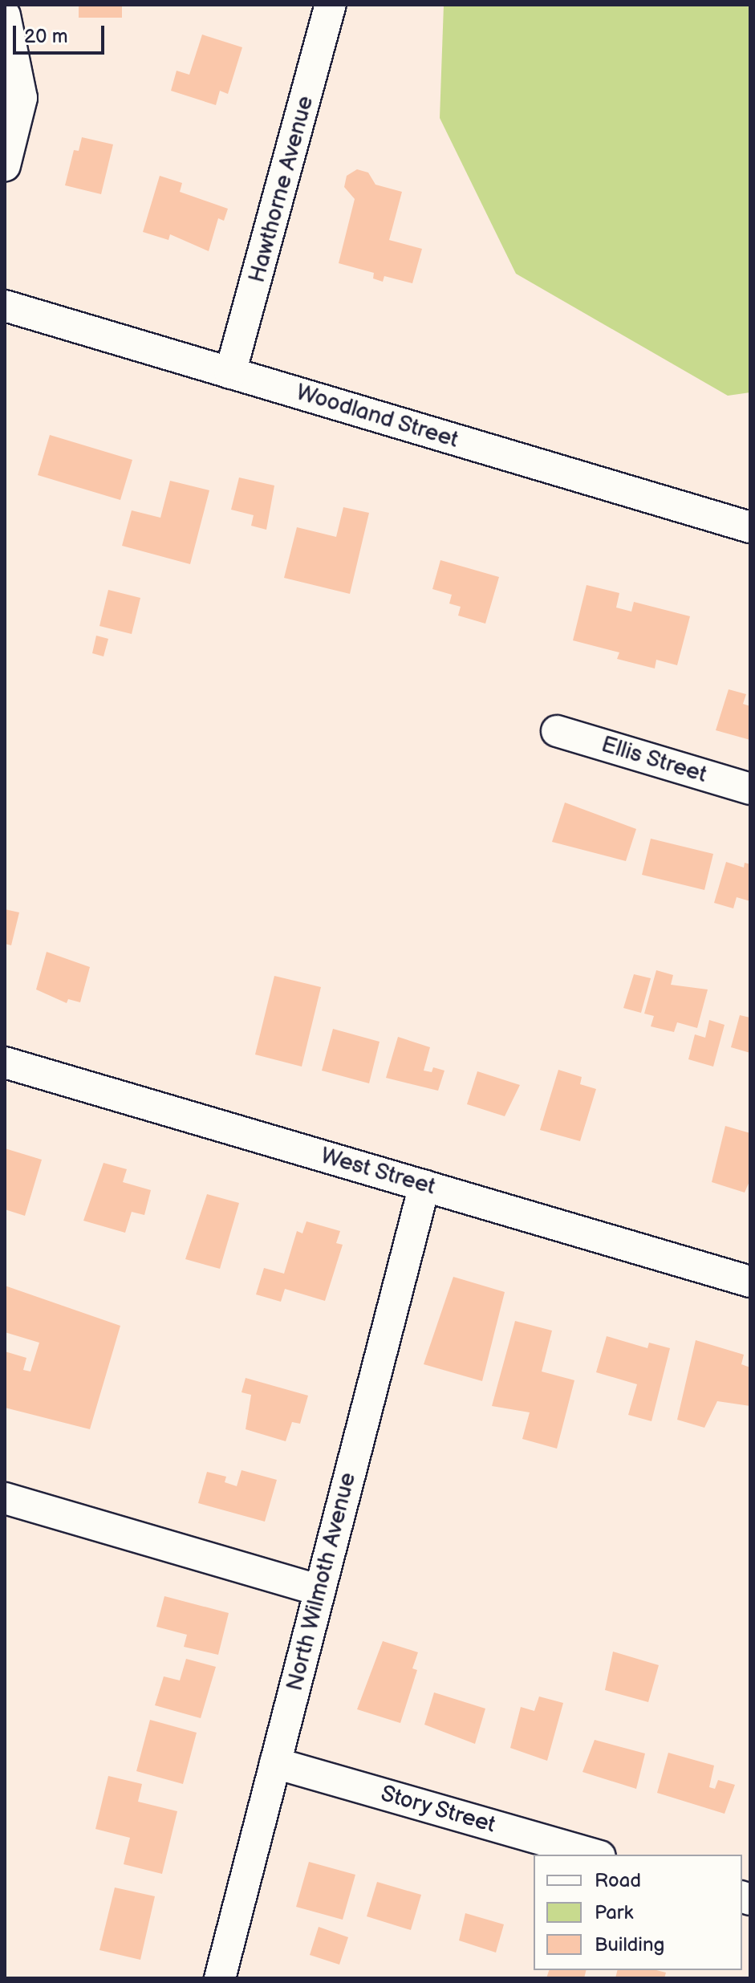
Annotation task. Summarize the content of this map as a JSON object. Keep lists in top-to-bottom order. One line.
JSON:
{"streets":{"street":["Hawthorne Avenue","Woodland Street","Ellis Street","West Street","North Wilmoth Avenue","Story Street"]},"crossings":[["Hawthorne Avenue","Woodland Street"],["West Street","North Wilmoth Avenue"],["North Wilmoth Avenue","Story Street"]],"legend":["Road","Park","Building"],"scale_bar":"20 m"}
